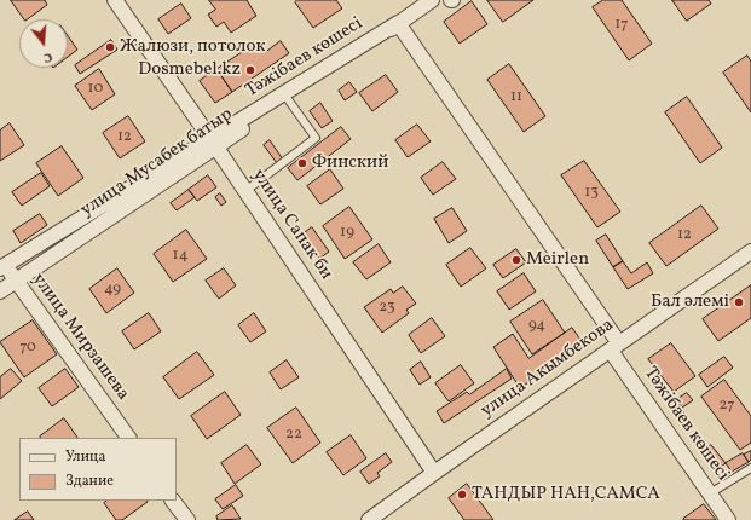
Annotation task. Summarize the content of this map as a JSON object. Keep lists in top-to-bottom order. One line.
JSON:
{"streets":{"street":["Тәжібаев көшесі","улица Мусабек батыр","улица Сапак би","улица Мирзашева","улица Акымбекова"]},"crossings":[["Тәжібаев көшесі","улица Мусабек батыр"],["Тәжібаев көшесі","улица Акымбекова"],["улица Мусабек батыр","улица Сапак би"],["улица Мусабек батыр","улица Мирзашева"],["улица Сапак би","улица Акымбекова"]],"places":["Жалюзи, потолок","Dosmebel.kz","Финский","Meirlen","Бал әлемі","ТАНДЫР НАН,САМСА"],"house_numbers":["17","10","11","12","13","19","12","14","49","23","94","70","27","22"],"legend":["Улица","Здание"],"north":"bottom"}
